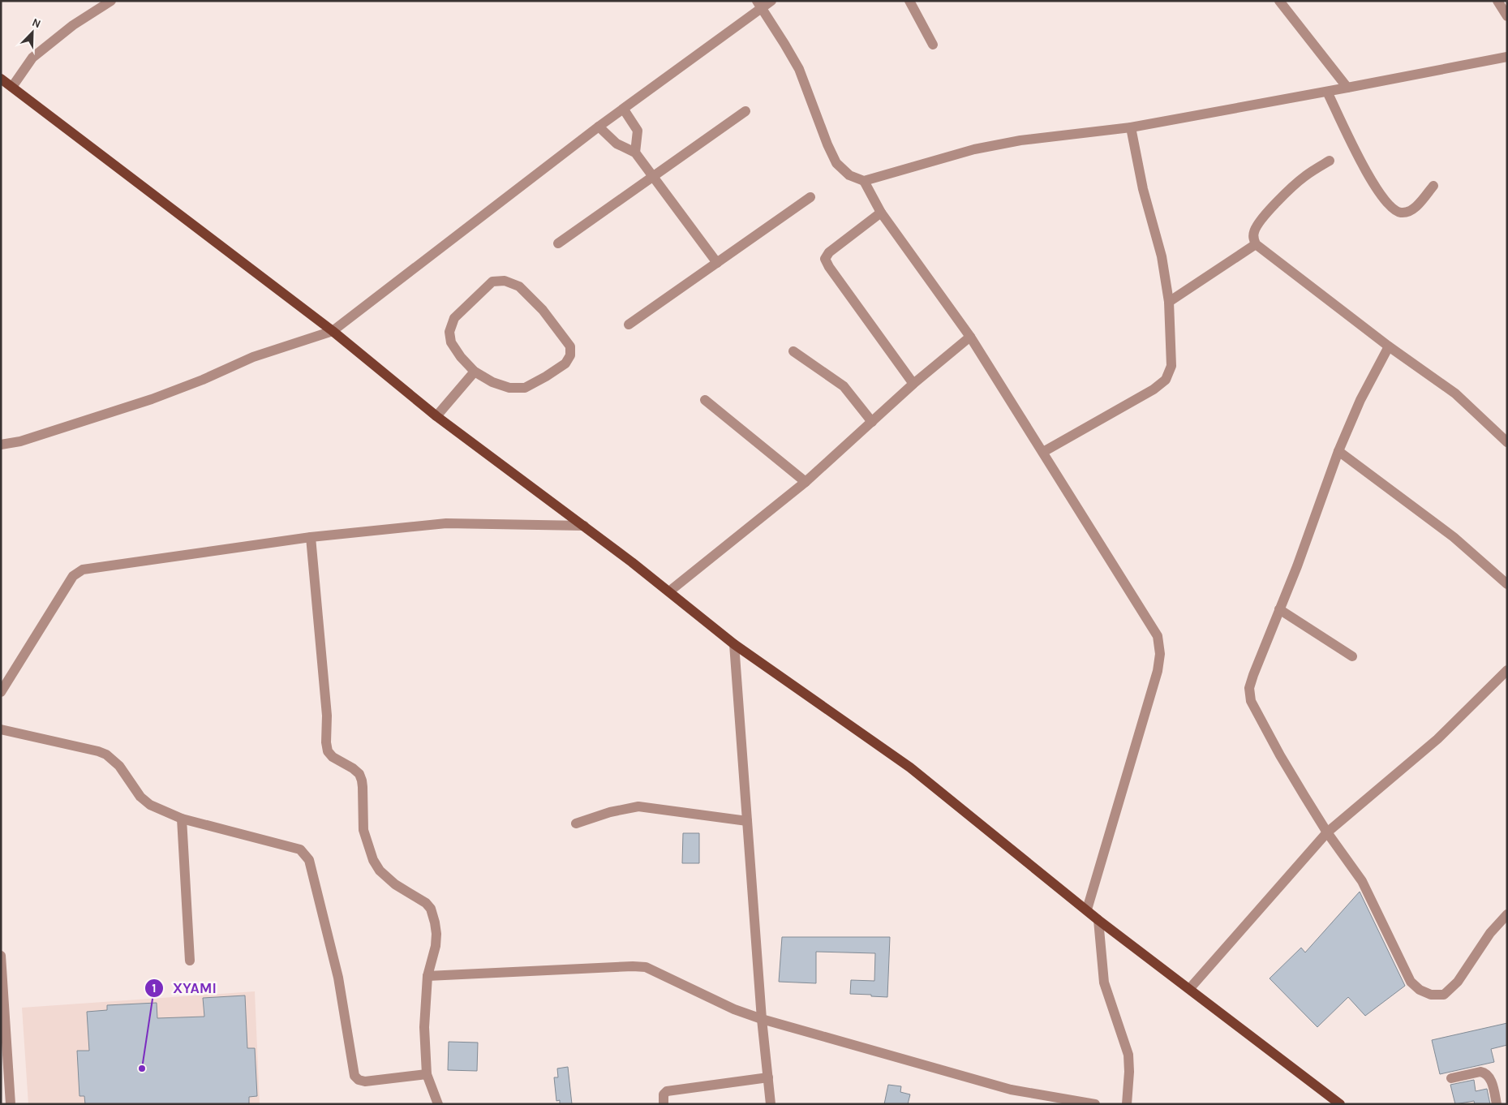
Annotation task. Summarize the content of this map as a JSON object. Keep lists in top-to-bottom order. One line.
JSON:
{"places":["XYAMI"],"north":"top right"}
